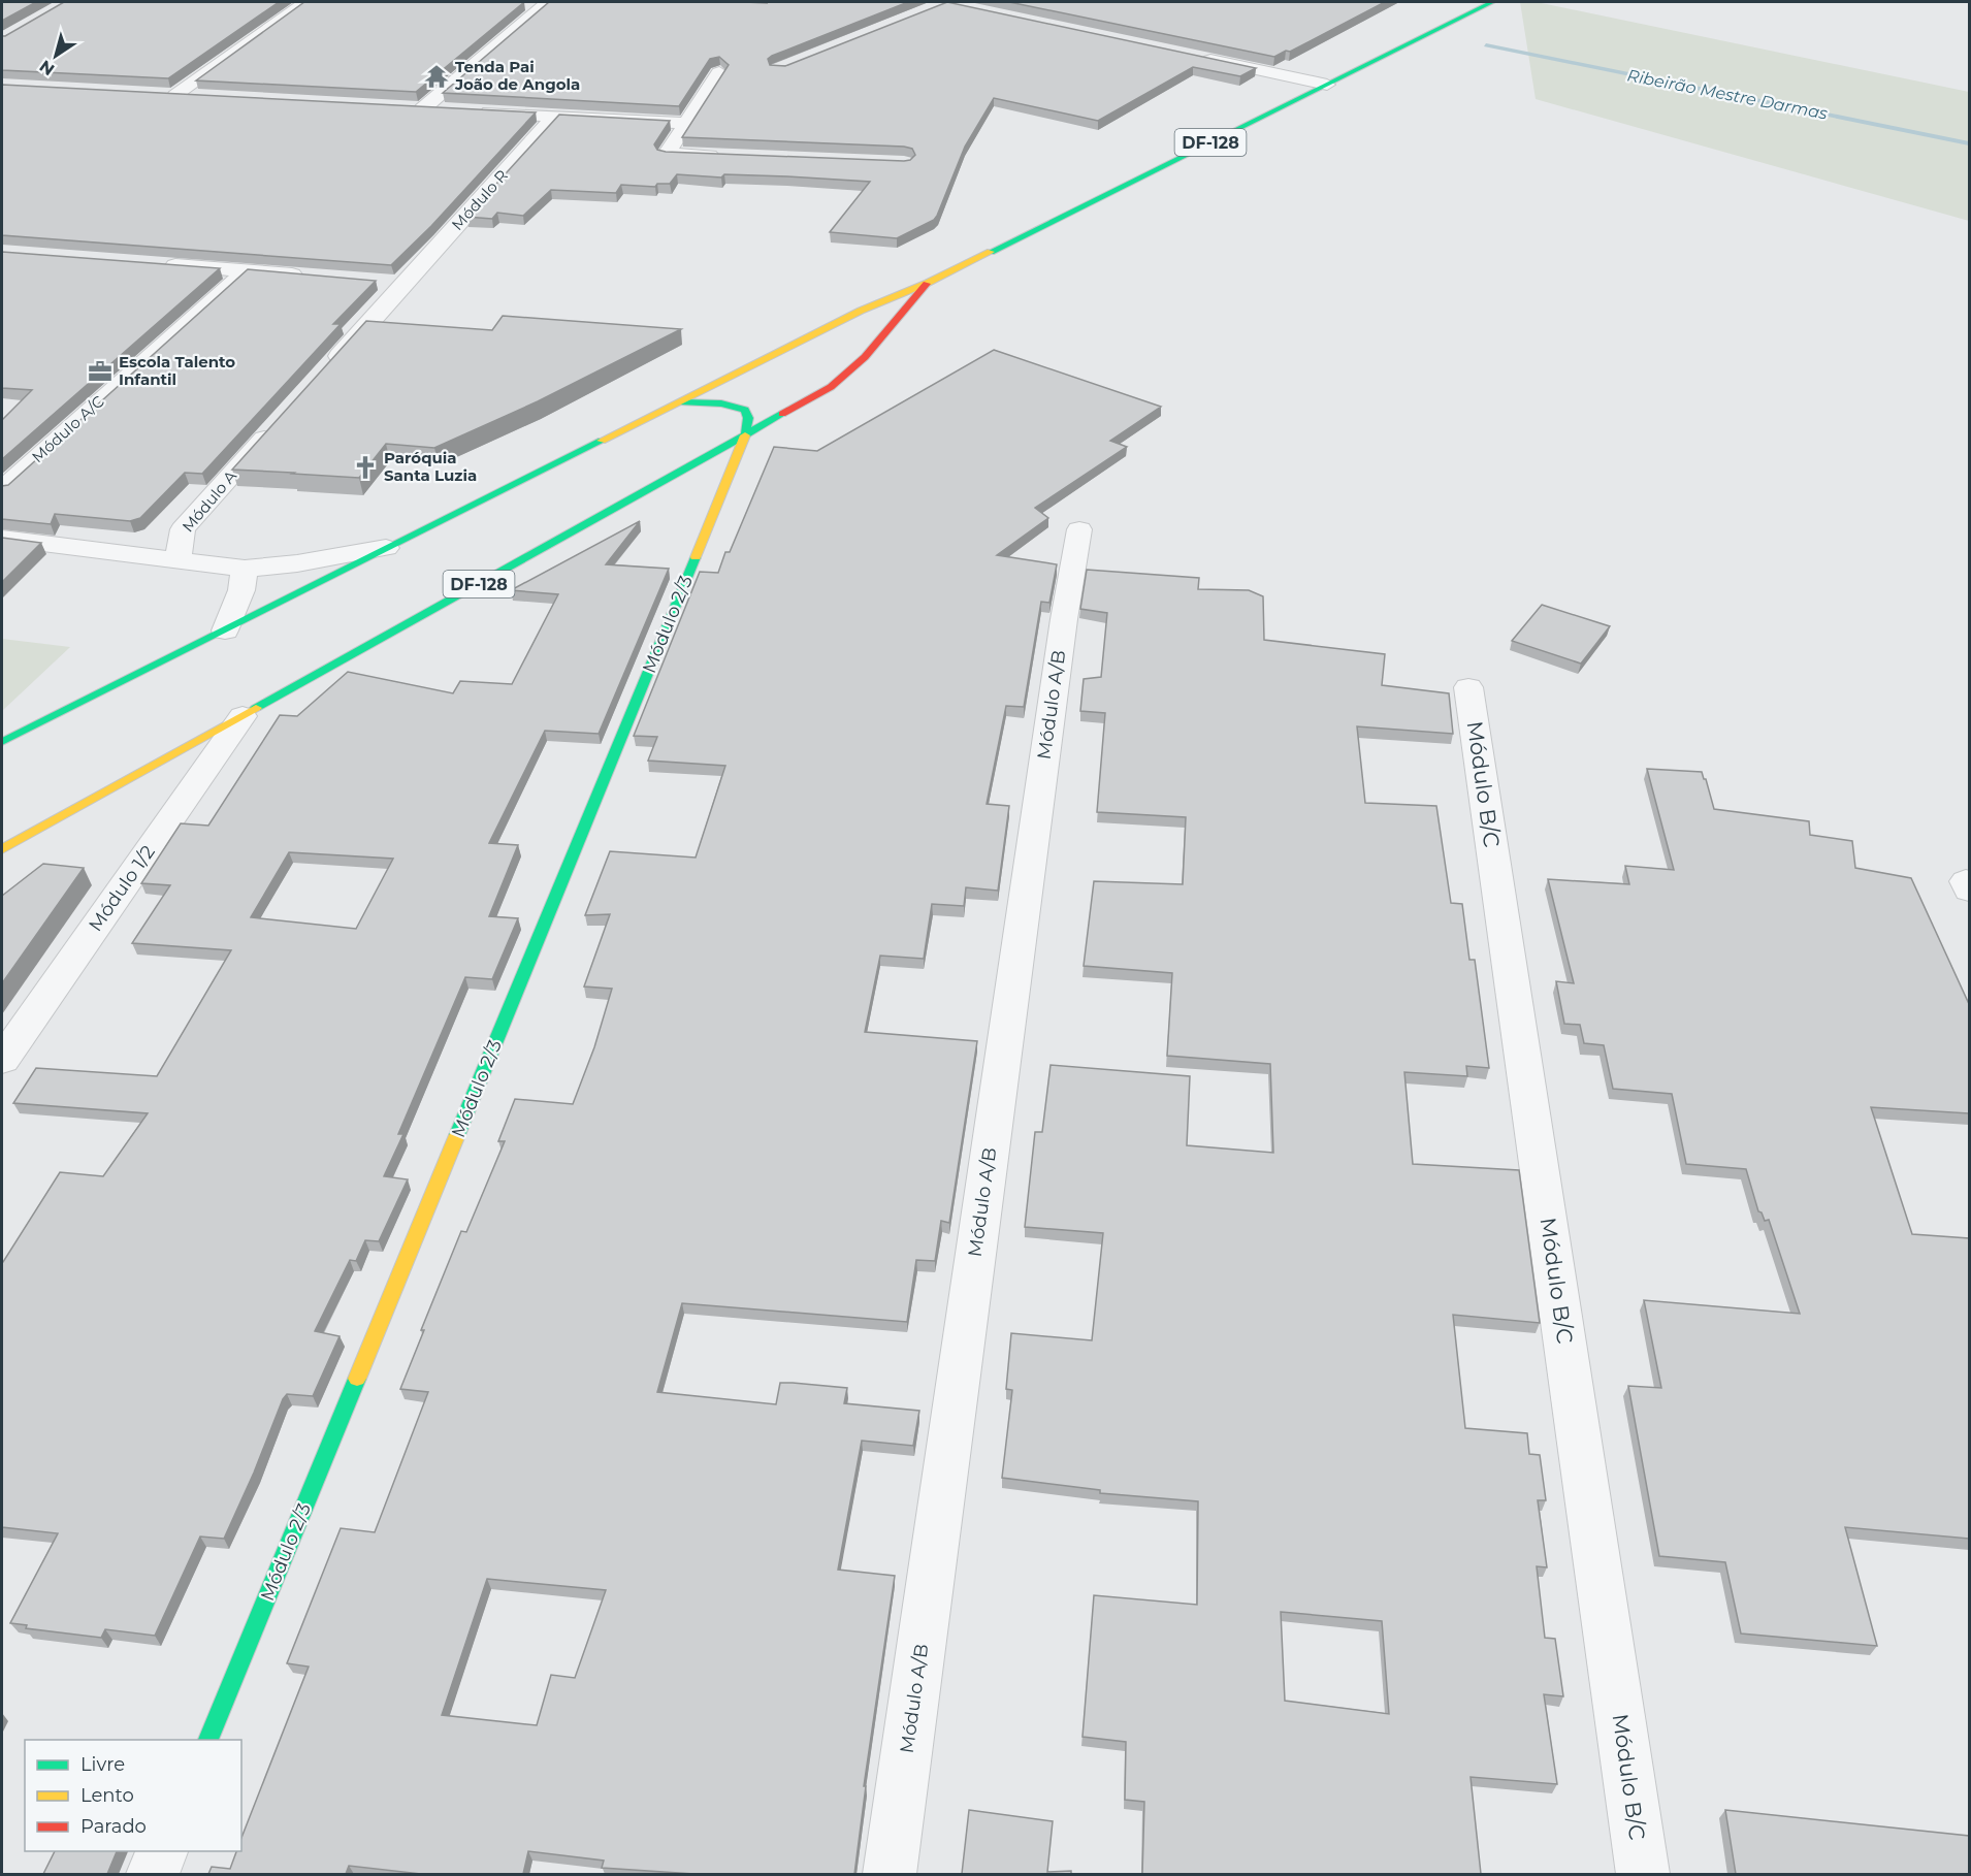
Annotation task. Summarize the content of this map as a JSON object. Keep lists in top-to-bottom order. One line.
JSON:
{"streets":{"main road":["DF-128","Módulo 2/3"],"street":["Módulo R","Módulo A/C","Módulo A","Módulo A/B","Módulo B/C","Módulo 1/2"]},"crossings":[["DF-128","Módulo 2/3"],["DF-128","Módulo 1/2"]],"water":["Ribeirão Mestre Darmas"],"places":{"temple":["Tenda Pai João de Angola"],"office":["Escola Talento Infantil"],"church":["Paróquia Santa Luzia"]},"legend":["Livre","Lento","Parado"],"north":"bottom left"}
